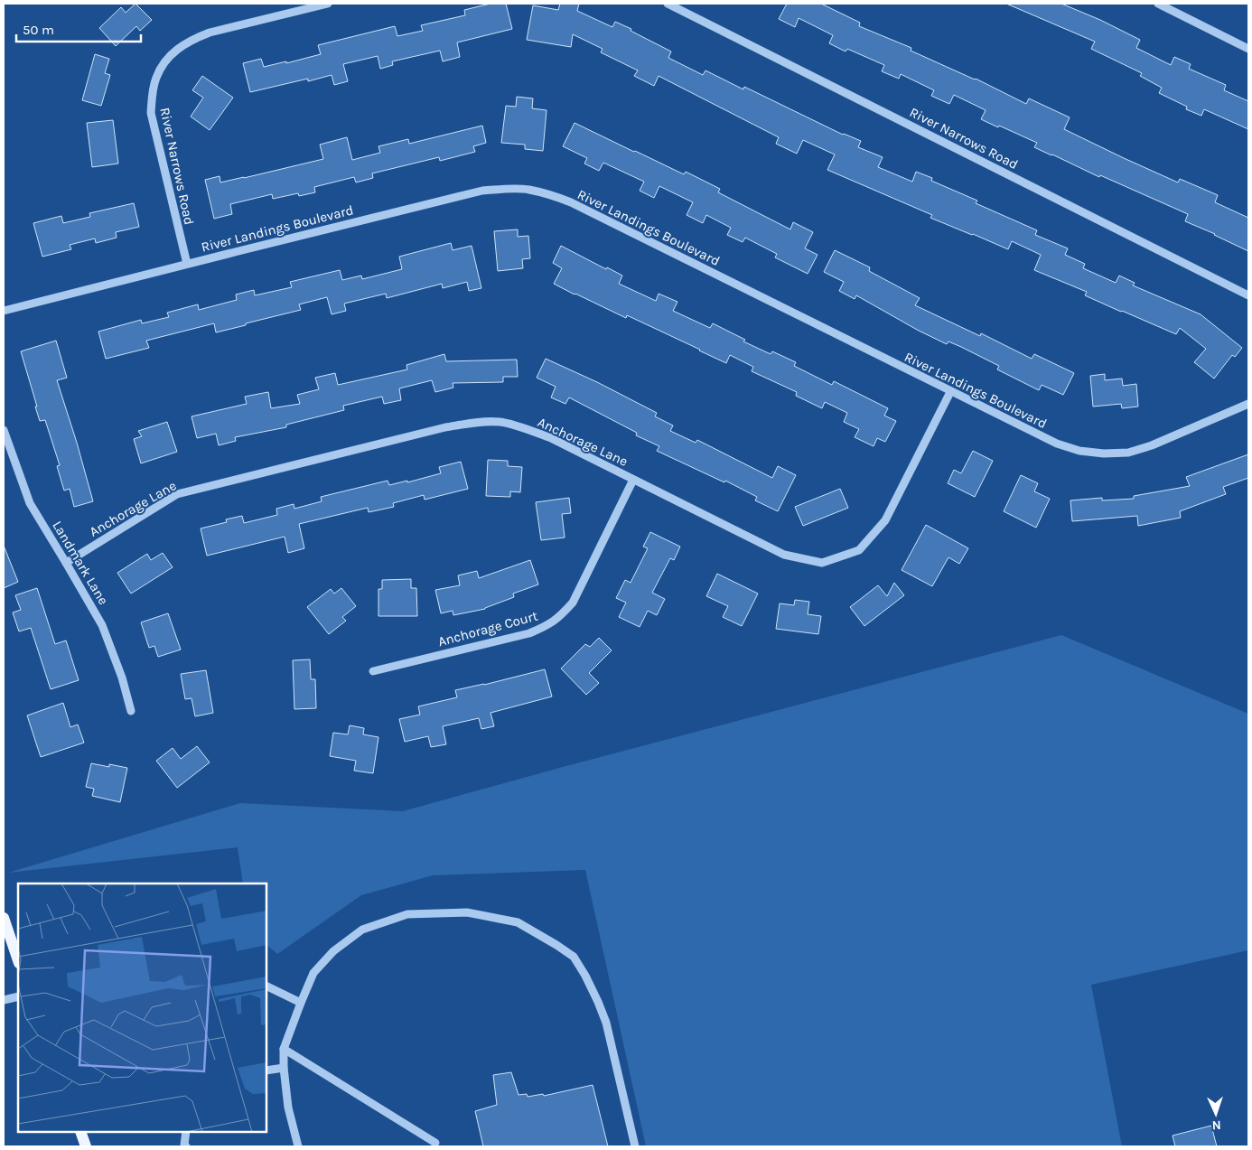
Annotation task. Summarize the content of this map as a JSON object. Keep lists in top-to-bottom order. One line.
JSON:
{"streets":{"street":["River Narrows Road","River Landings Boulevard","Anchorage Lane","Landmark Lane","Anchorage Court"]},"crossings":[["River Narrows Road","River Landings Boulevard"],["River Landings Boulevard","Anchorage Lane"],["Anchorage Lane","Landmark Lane"],["Anchorage Lane","Anchorage Court"]],"scale_bar":"50 m","north":"bottom"}
